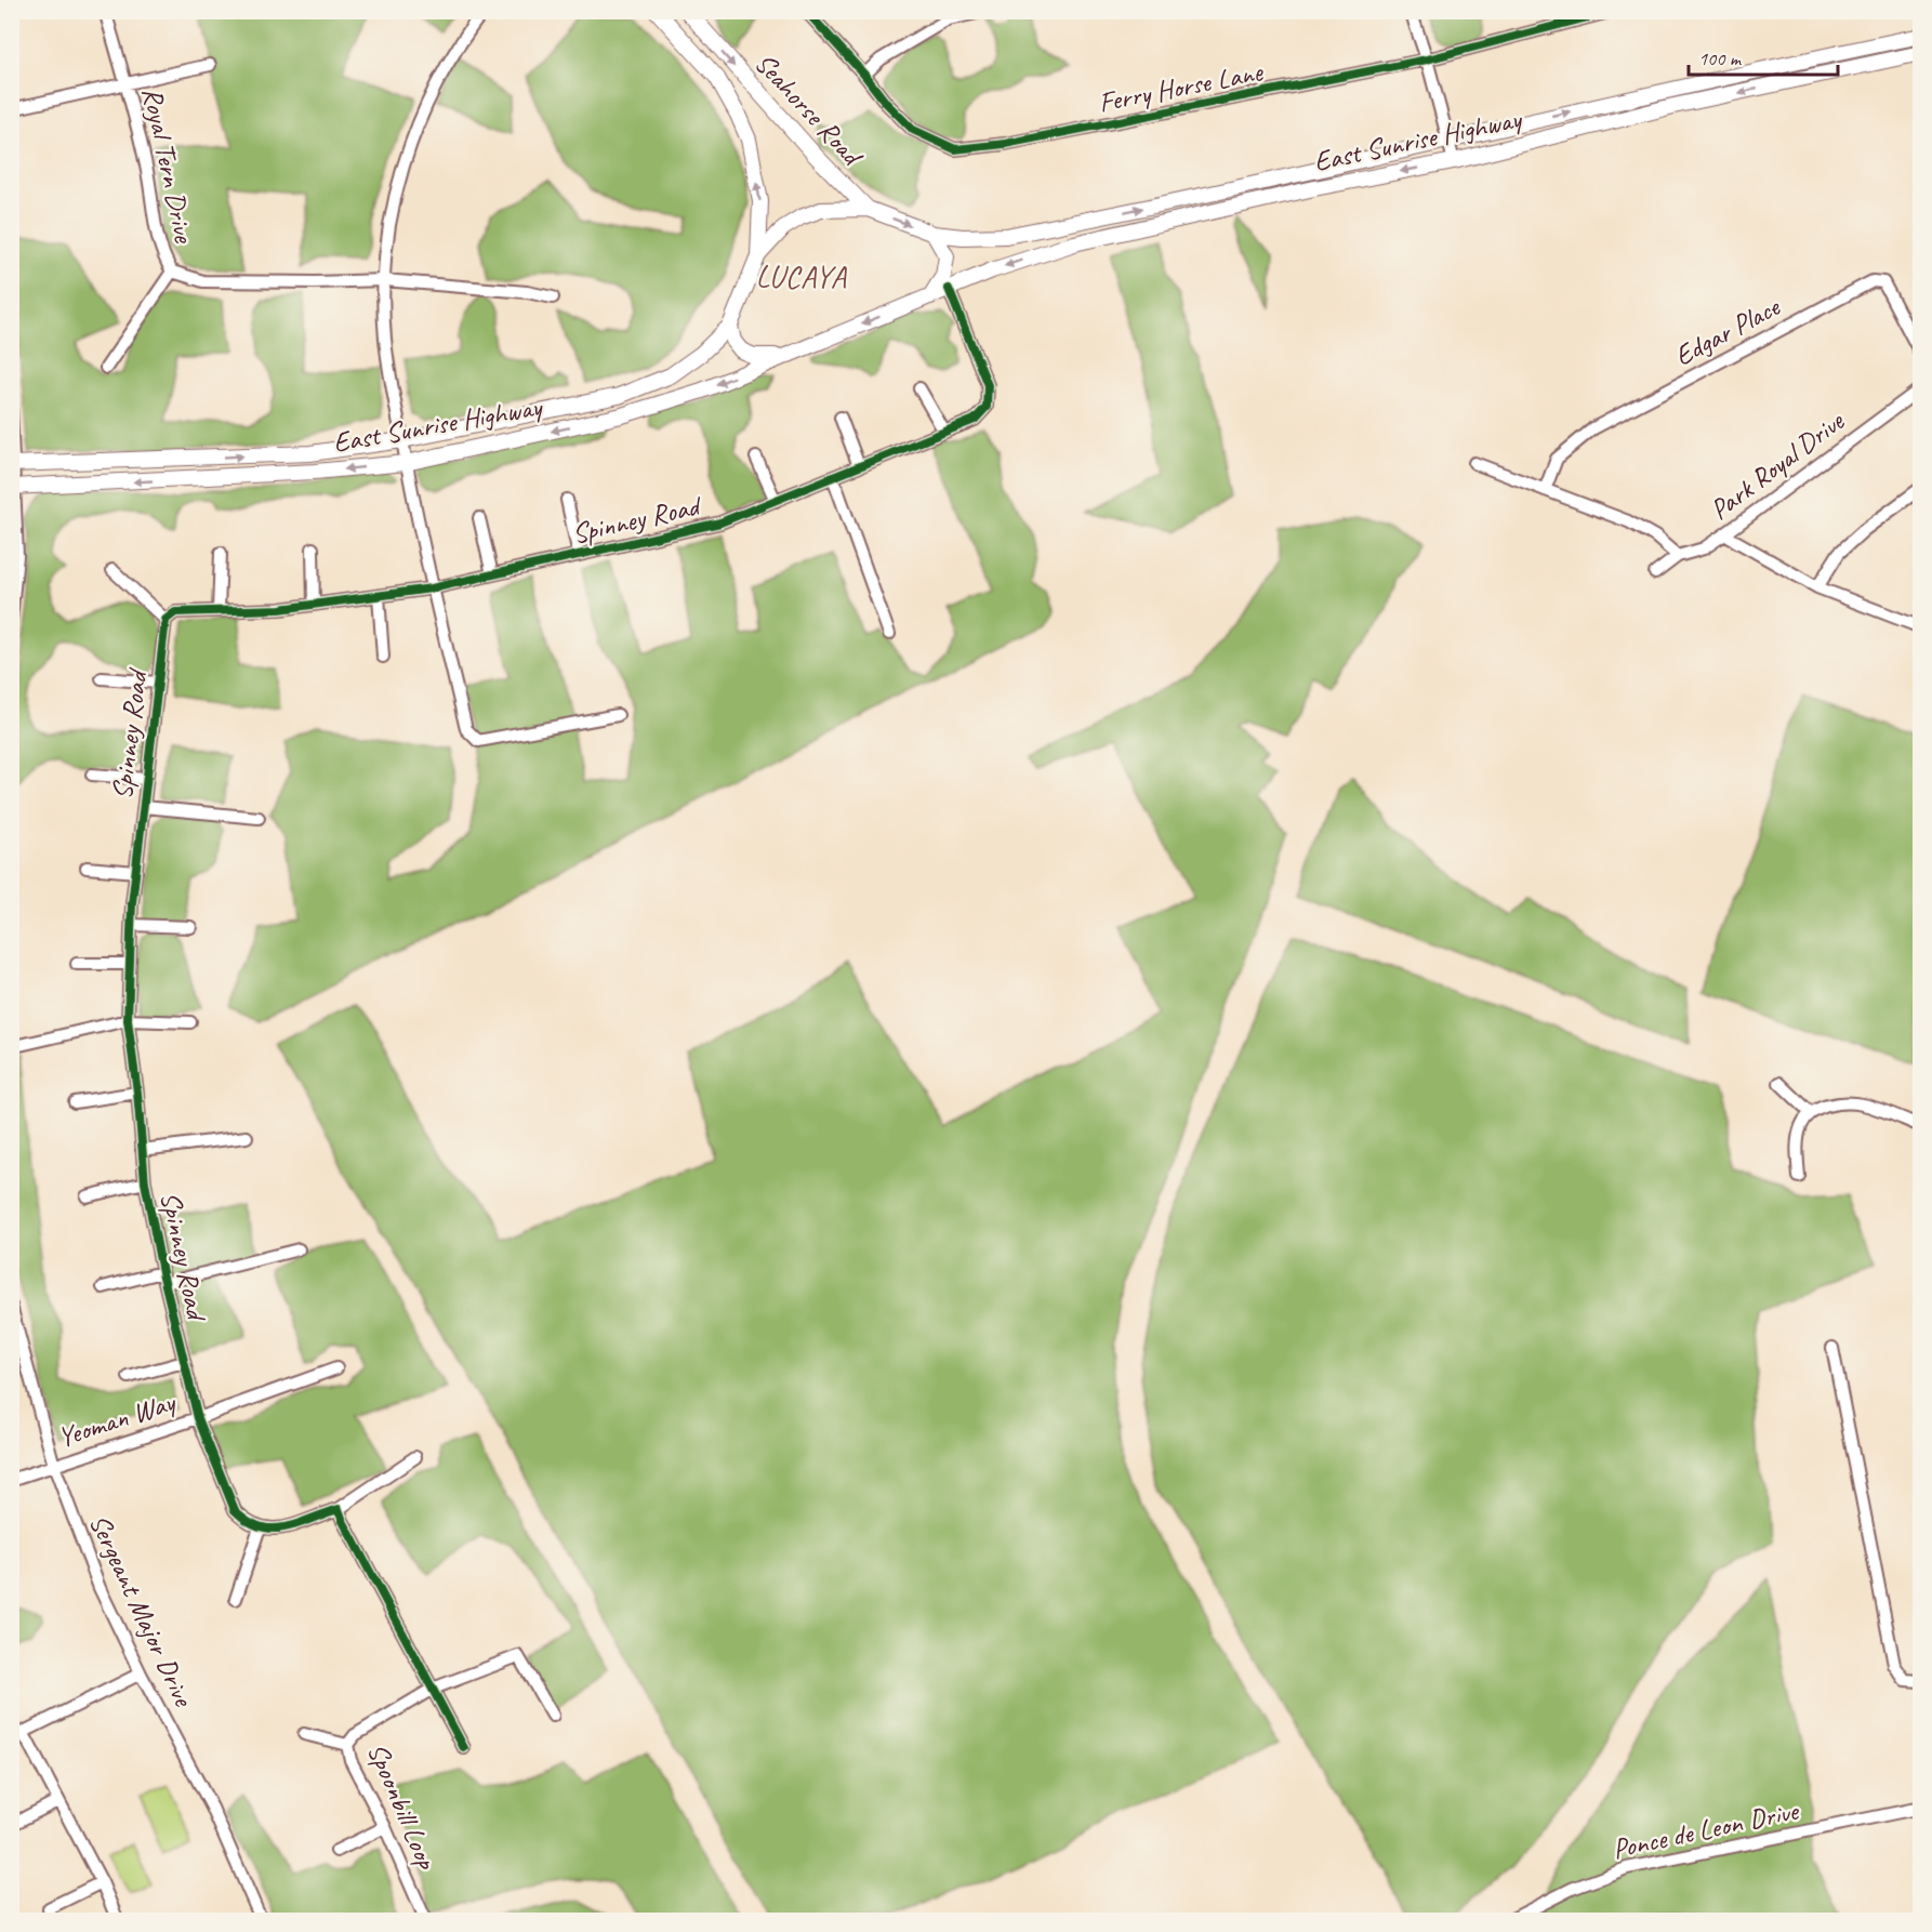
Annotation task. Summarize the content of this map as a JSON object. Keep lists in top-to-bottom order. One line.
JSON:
{"streets":{"main road":["Seahorse Road","East Sunrise Highway"],"street":["Ferry Horse Lane","Royal Tern Drive","Edgar Place","Park Royal Drive","Spinney Road","Yeoman Way","Sergeant Major Drive","Spoonbill Loop","Ponce de Leon Drive"]},"crossings":[["Seahorse Road","East Sunrise Highway"],["East Sunrise Highway","Spinney Road"],["Spinney Road","Yeoman Way"],["Yeoman Way","Sergeant Major Drive"]],"districts":["LUCAYA"],"scale_bar":"100 m"}
